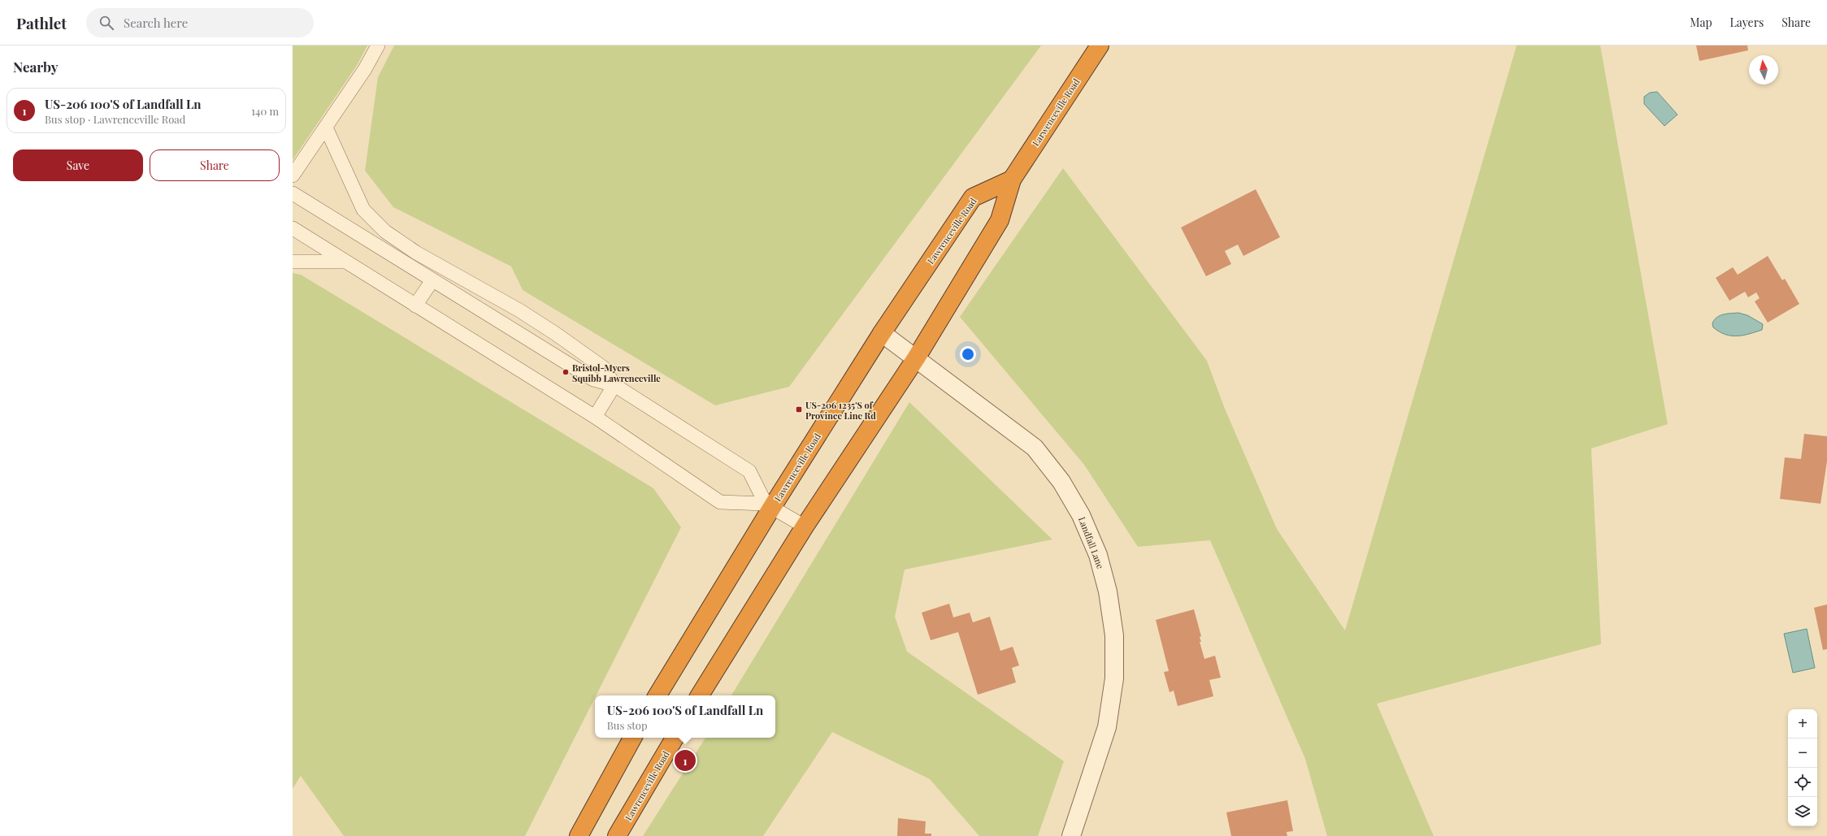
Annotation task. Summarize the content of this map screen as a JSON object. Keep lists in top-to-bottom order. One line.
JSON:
{"streets":{"highway":["Larwenceville Road","Lawrenceville Road"],"street":["Landfall Lane"]},"crossings":[["Larwenceville Road","Lawrenceville Road"],["Lawrenceville Road","Landfall Lane"]],"places":{"other":["Bristol-Myers Squibb Lawrenceville"],"transit":["US-206 1235'S of Province Line Rd"]},"north":"top","page":{"header":"Pathlet","search":"Search here","nav":["Map","Layers","Share"],"heading":"Nearby","list":[{"mark":"1","name":"US-206 100'S of Landfall Ln","note":"Bus stop · Lawrenceville Road","value":"140 m"}],"buttons":["Save","Share"],"popup":["US-206 100'S of Landfall Ln","Bus stop"],"map_buttons":["+","−"],"pins":"1"}}
